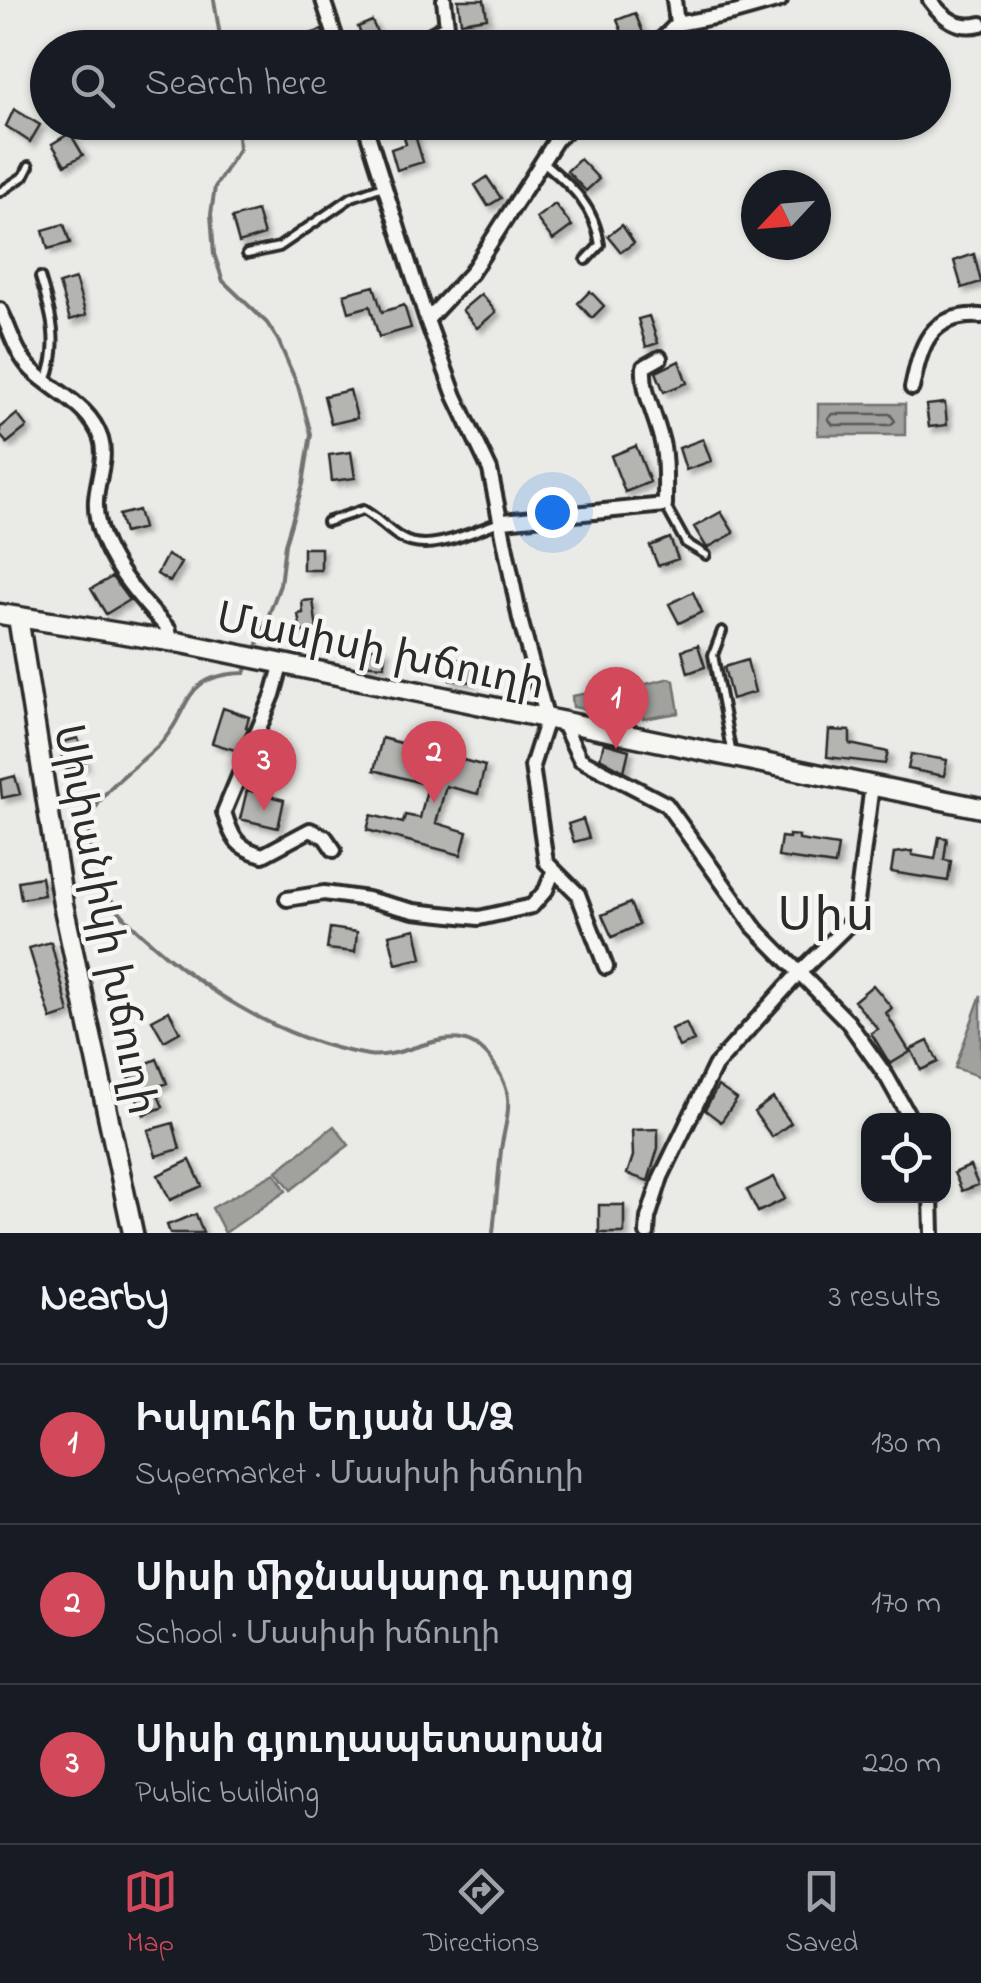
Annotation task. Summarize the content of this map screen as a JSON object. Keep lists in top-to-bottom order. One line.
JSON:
{"streets":{"main road":["Մասիսի խճուղի","Սիփանիկի խճուղի"]},"crossings":[["Մասիսի խճուղի","Սիփանիկի խճուղի"]],"districts":["Սիս"],"north":"bottom left","page":{"search":"Search here","pins":["1","2","3"],"heading":["Nearby","3 results"],"list":[{"mark":"1","name":"Իսկուհի Եղյան Ա/Ձ","note":"Supermarket · Մասիսի խճուղի","value":"130 m"},{"mark":"2","name":"Սիսի միջնակարգ դպրոց","note":"School · Մասիսի խճուղի","value":"170 m"},{"mark":"3","name":"Սիսի գյուղապետարան","note":"Public building","value":"220 m"}],"nav":["Map","Directions","Saved"]}}
